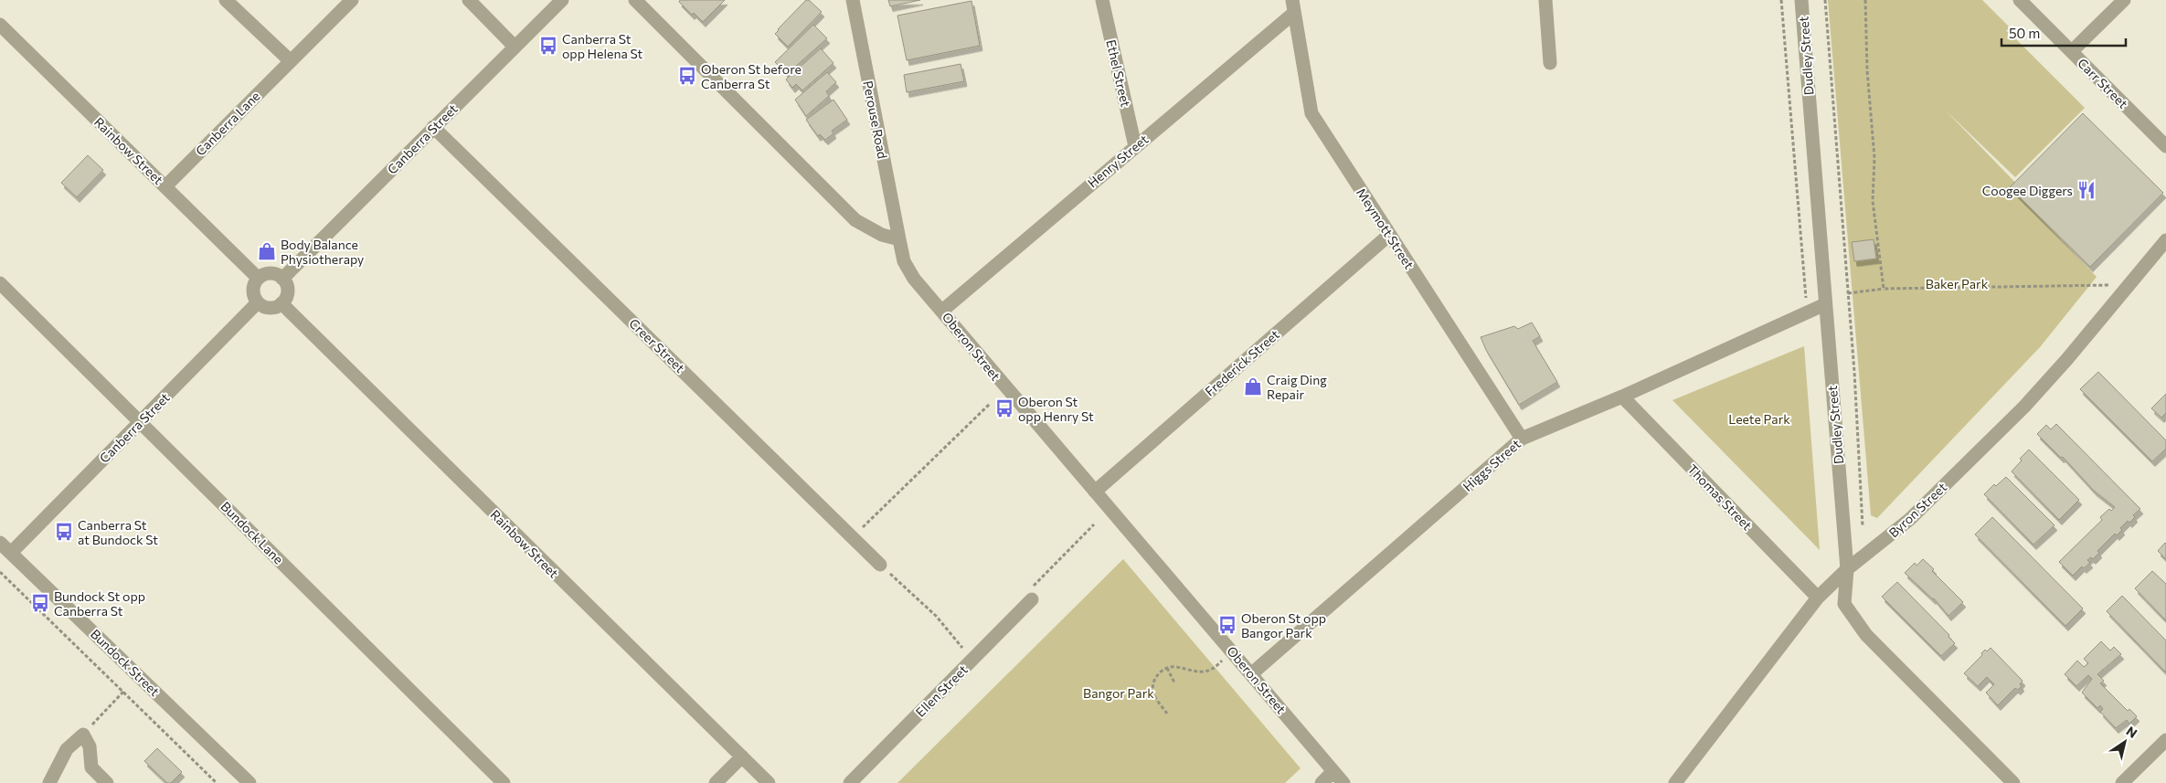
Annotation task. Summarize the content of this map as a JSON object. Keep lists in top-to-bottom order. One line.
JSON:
{"streets":{"street":["Dudley Street","Ethel Street","Carr Street","Perouse Road","Canberra Lane","Canberra Street","Rainbow Street","Henry Street","Meymott Street","Creer Street","Oberon Street","Frederick Street","Higgs Street","Thomas Street","Byron Street","Bundock Lane","Bundock Street","Ellen Street"]},"crossings":[["Dudley Street","Higgs Street"],["Dudley Street","Byron Street"],["Ethel Street","Henry Street"],["Perouse Road","Oberon Street"],["Canberra Lane","Rainbow Street"],["Canberra Street","Rainbow Street"],["Canberra Street","Creer Street"],["Canberra Street","Bundock Lane"],["Canberra Street","Bundock Street"],["Henry Street","Meymott Street"],["Henry Street","Oberon Street"],["Meymott Street","Frederick Street"],["Meymott Street","Higgs Street"],["Oberon Street","Frederick Street"],["Oberon Street","Higgs Street"],["Higgs Street","Thomas Street"],["Thomas Street","Byron Street"]],"parks":["Baker Park","Leete Park","Bangor Park"],"places":{"bus stop":["Canberra St opp Helena St","Oberon St before Canberra St","Oberon St opp Henry St","Canberra St at Bundock St","Bundock St opp Canberra St","Oberon St opp Bangor Park"],"restaurant":["Coogee Diggers"],"shop":["Body Balance Physiotherapy","Craig Ding Repair"]},"scale_bar":"50 m","north":"top right"}
